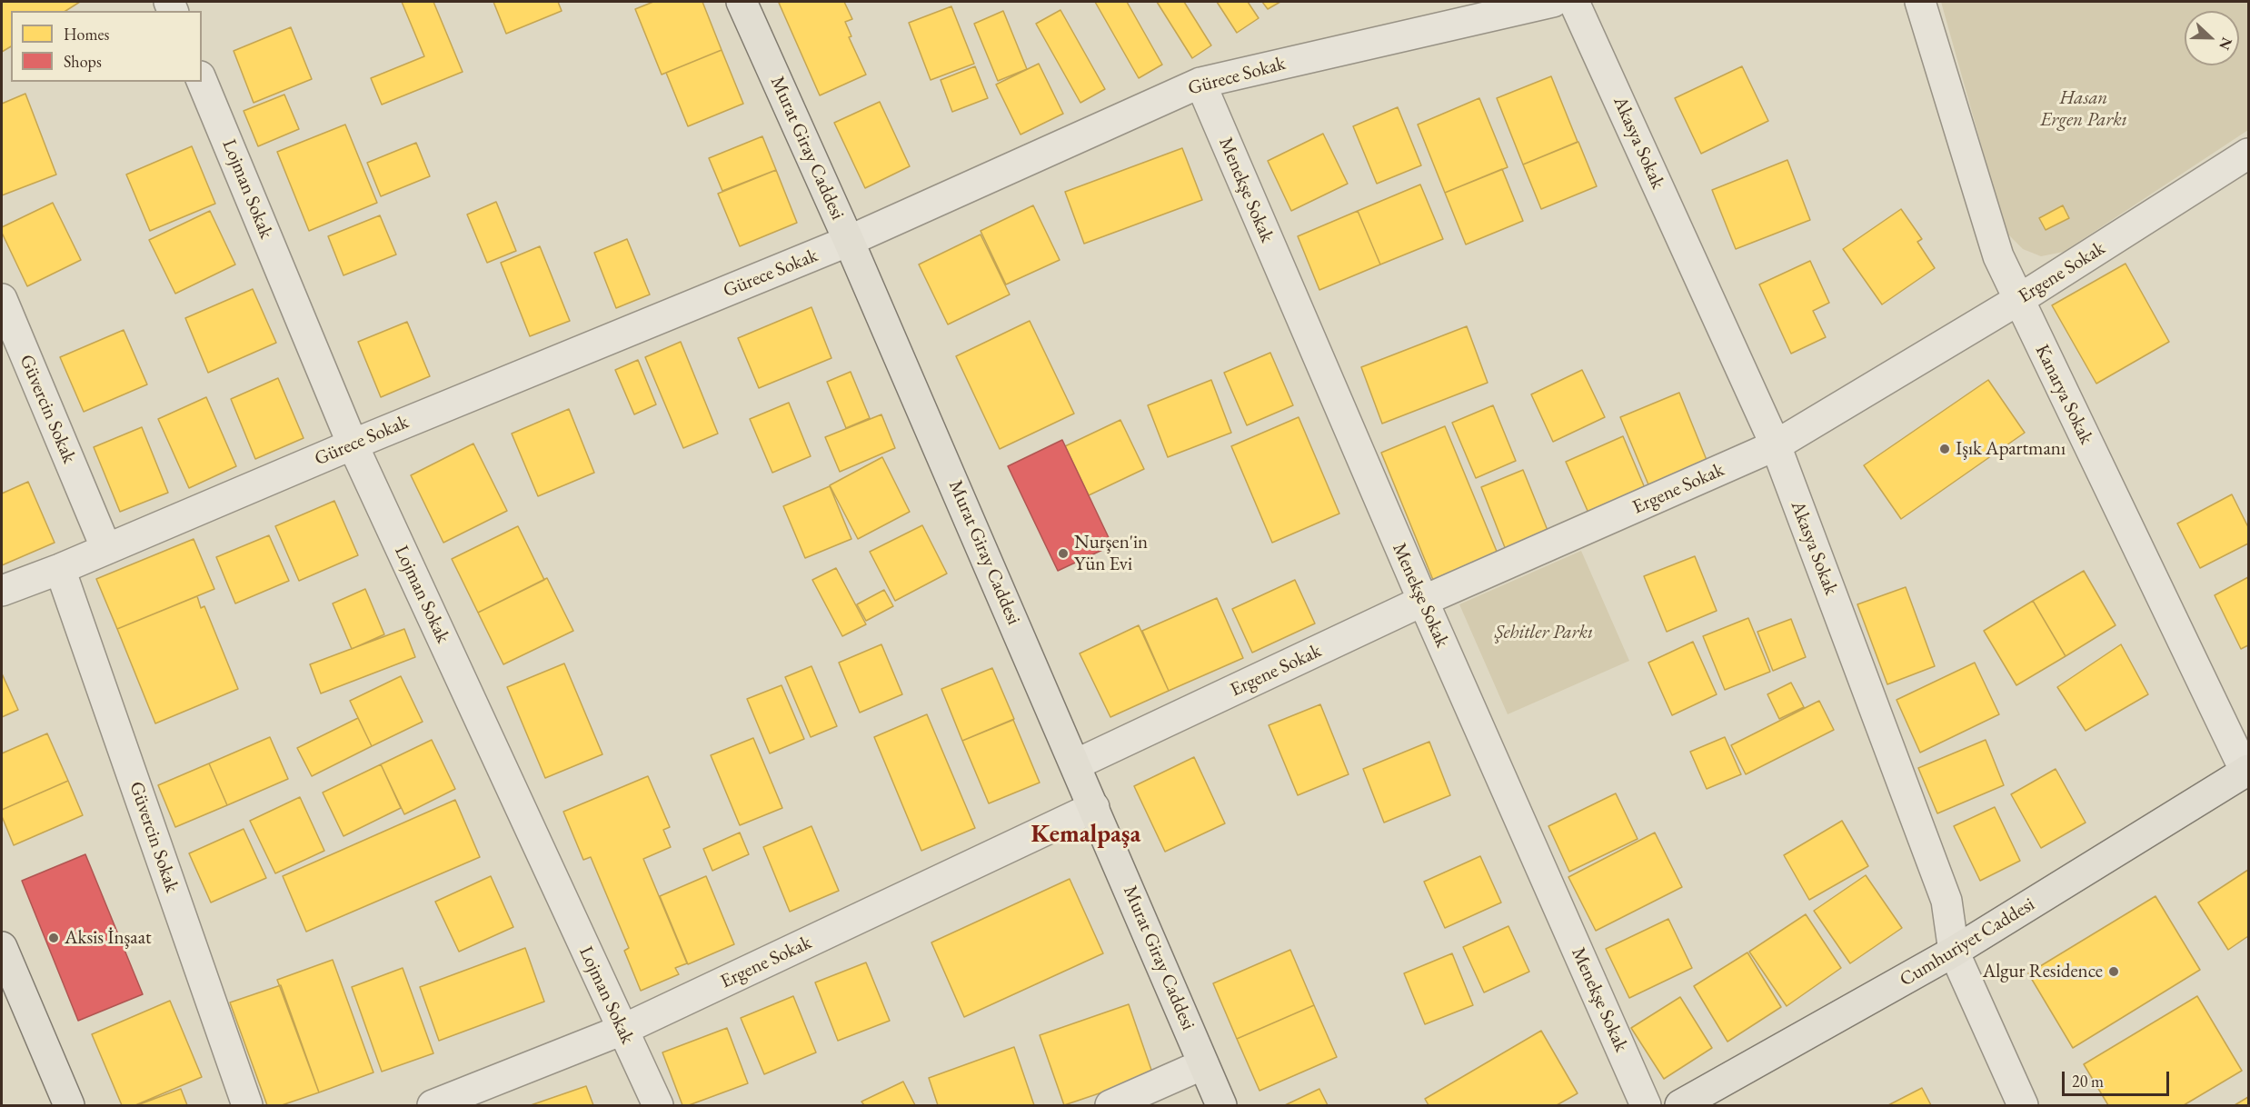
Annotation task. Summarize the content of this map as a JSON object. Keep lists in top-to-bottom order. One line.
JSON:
{"streets":{"main road":["Murat Giray Caddesi","Cumhuriyet Caddesi"],"street":["Gürece Sokak","Akasya Sokak","Lojman Sokak","Menekşe Sokak","Ergene Sokak","Kanarya Sokak","Güvercin Sokak"]},"crossings":[["Gürece Sokak","Murat Giray Caddesi"],["Gürece Sokak","Lojman Sokak"],["Gürece Sokak","Menekşe Sokak"],["Gürece Sokak","Güvercin Sokak"],["Akasya Sokak","Ergene Sokak"],["Akasya Sokak","Cumhuriyet Caddesi"],["Murat Giray Caddesi","Ergene Sokak"],["Lojman Sokak","Ergene Sokak"],["Menekşe Sokak","Ergene Sokak"],["Ergene Sokak","Kanarya Sokak"],["Kanarya Sokak","Cumhuriyet Caddesi"]],"districts":["Kemalpaşa"],"parks":["Hasan Ergen Parkı","Şehitler Parkı"],"places":["Işık Apartmanı","Nurşen'in Yün Evi","Aksis İnşaat","Algur Residence"],"legend":["Homes","Shops"],"scale_bar":"20 m","north":"right"}
